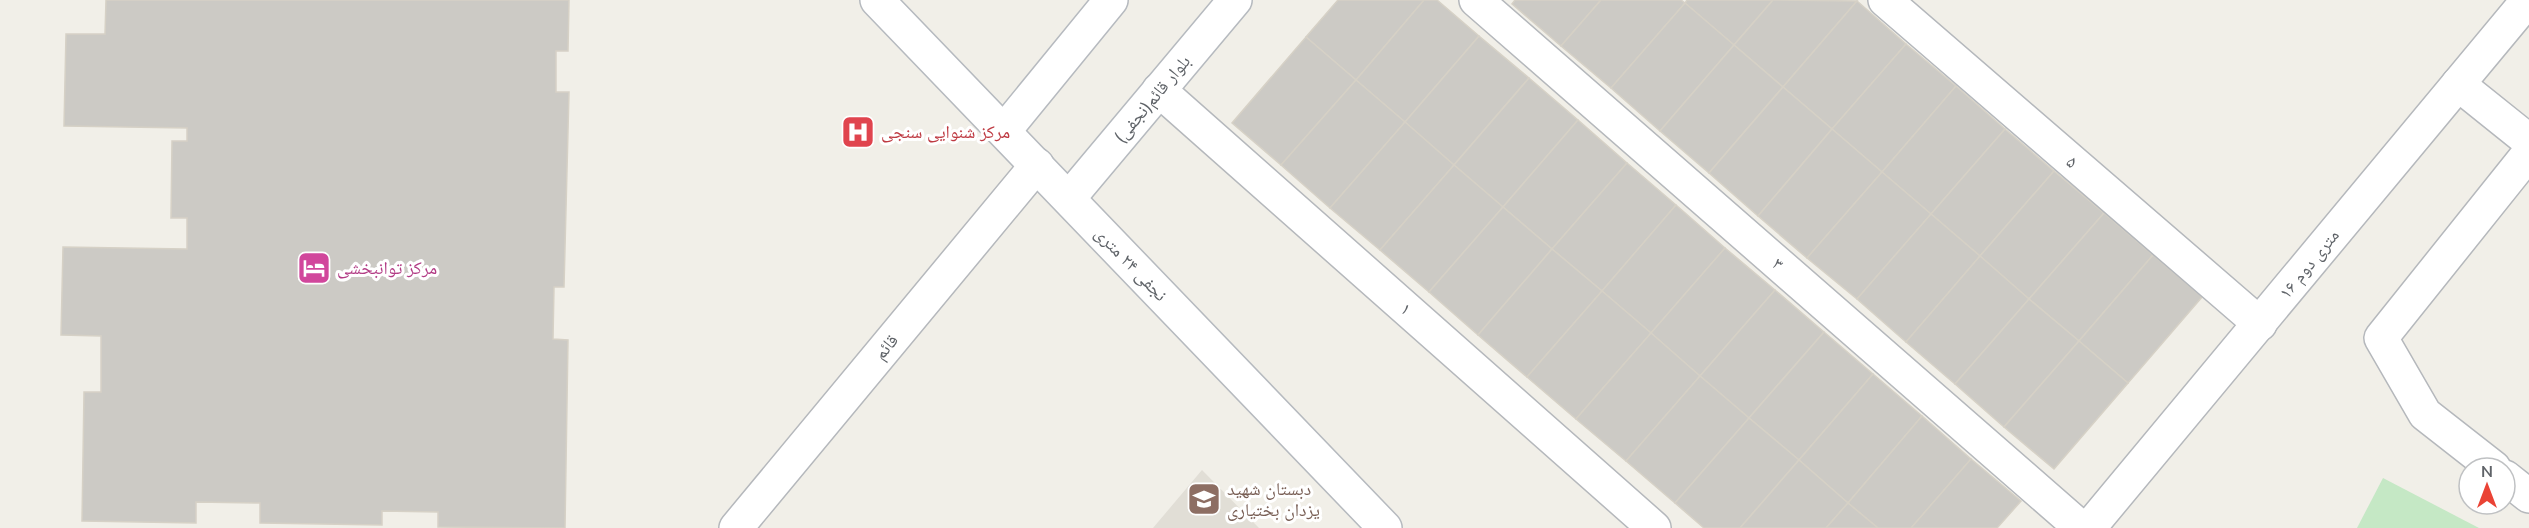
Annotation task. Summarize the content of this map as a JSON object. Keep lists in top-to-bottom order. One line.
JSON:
{"streets":{"street":["بلوار قائم(نجفی)","۵","نجفی ۲۴ متری","۳","۱۶ متری دوم","۱","قائم"]},"crossings":[["بلوار قائم(نجفی)","نجفی ۲۴ متری"],["بلوار قائم(نجفی)","۱"],["۵","۱۶ متری دوم"],["نجفی ۲۴ متری","قائم"]],"places":{"hospital":["مرکز شنوایی سنجی"],"hotel":["مرکز توانبخشی"],"school or university":["دبستان شهید یزدان بختیاری"]},"north":"top"}
